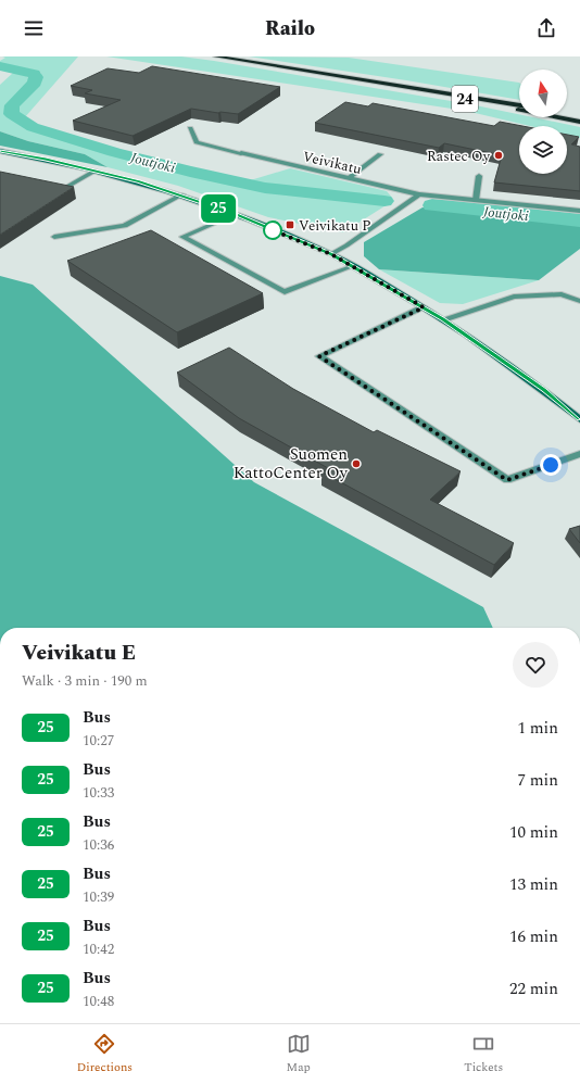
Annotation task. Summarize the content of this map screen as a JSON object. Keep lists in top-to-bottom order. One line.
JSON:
{"streets":{"highway":["24"],"street":["Veivikatu"]},"water":["Joutjoki"],"places":{"other":["Rastec Oy","Suomen KattoCenter Oy"],"transit":["Veivikatu P"]},"lines":["bus line 25"],"north":"top","page":{"header":"Railo","on_map":"25","heading":["Veivikatu E","Walk · 3 min · 190 m"],"list":[{"mark":"25","name":"Bus","note":"10:27","value":"1 min"},{"mark":"25","name":"Bus","note":"10:33","value":"7 min"},{"mark":"25","name":"Bus","note":"10:36","value":"10 min"},{"mark":"25","name":"Bus","note":"10:39","value":"13 min"},{"mark":"25","name":"Bus","note":"10:42","value":"16 min"},{"mark":"25","name":"Bus","note":"10:48","value":"22 min"}],"tabs":["Directions","Map","Tickets"]}}
